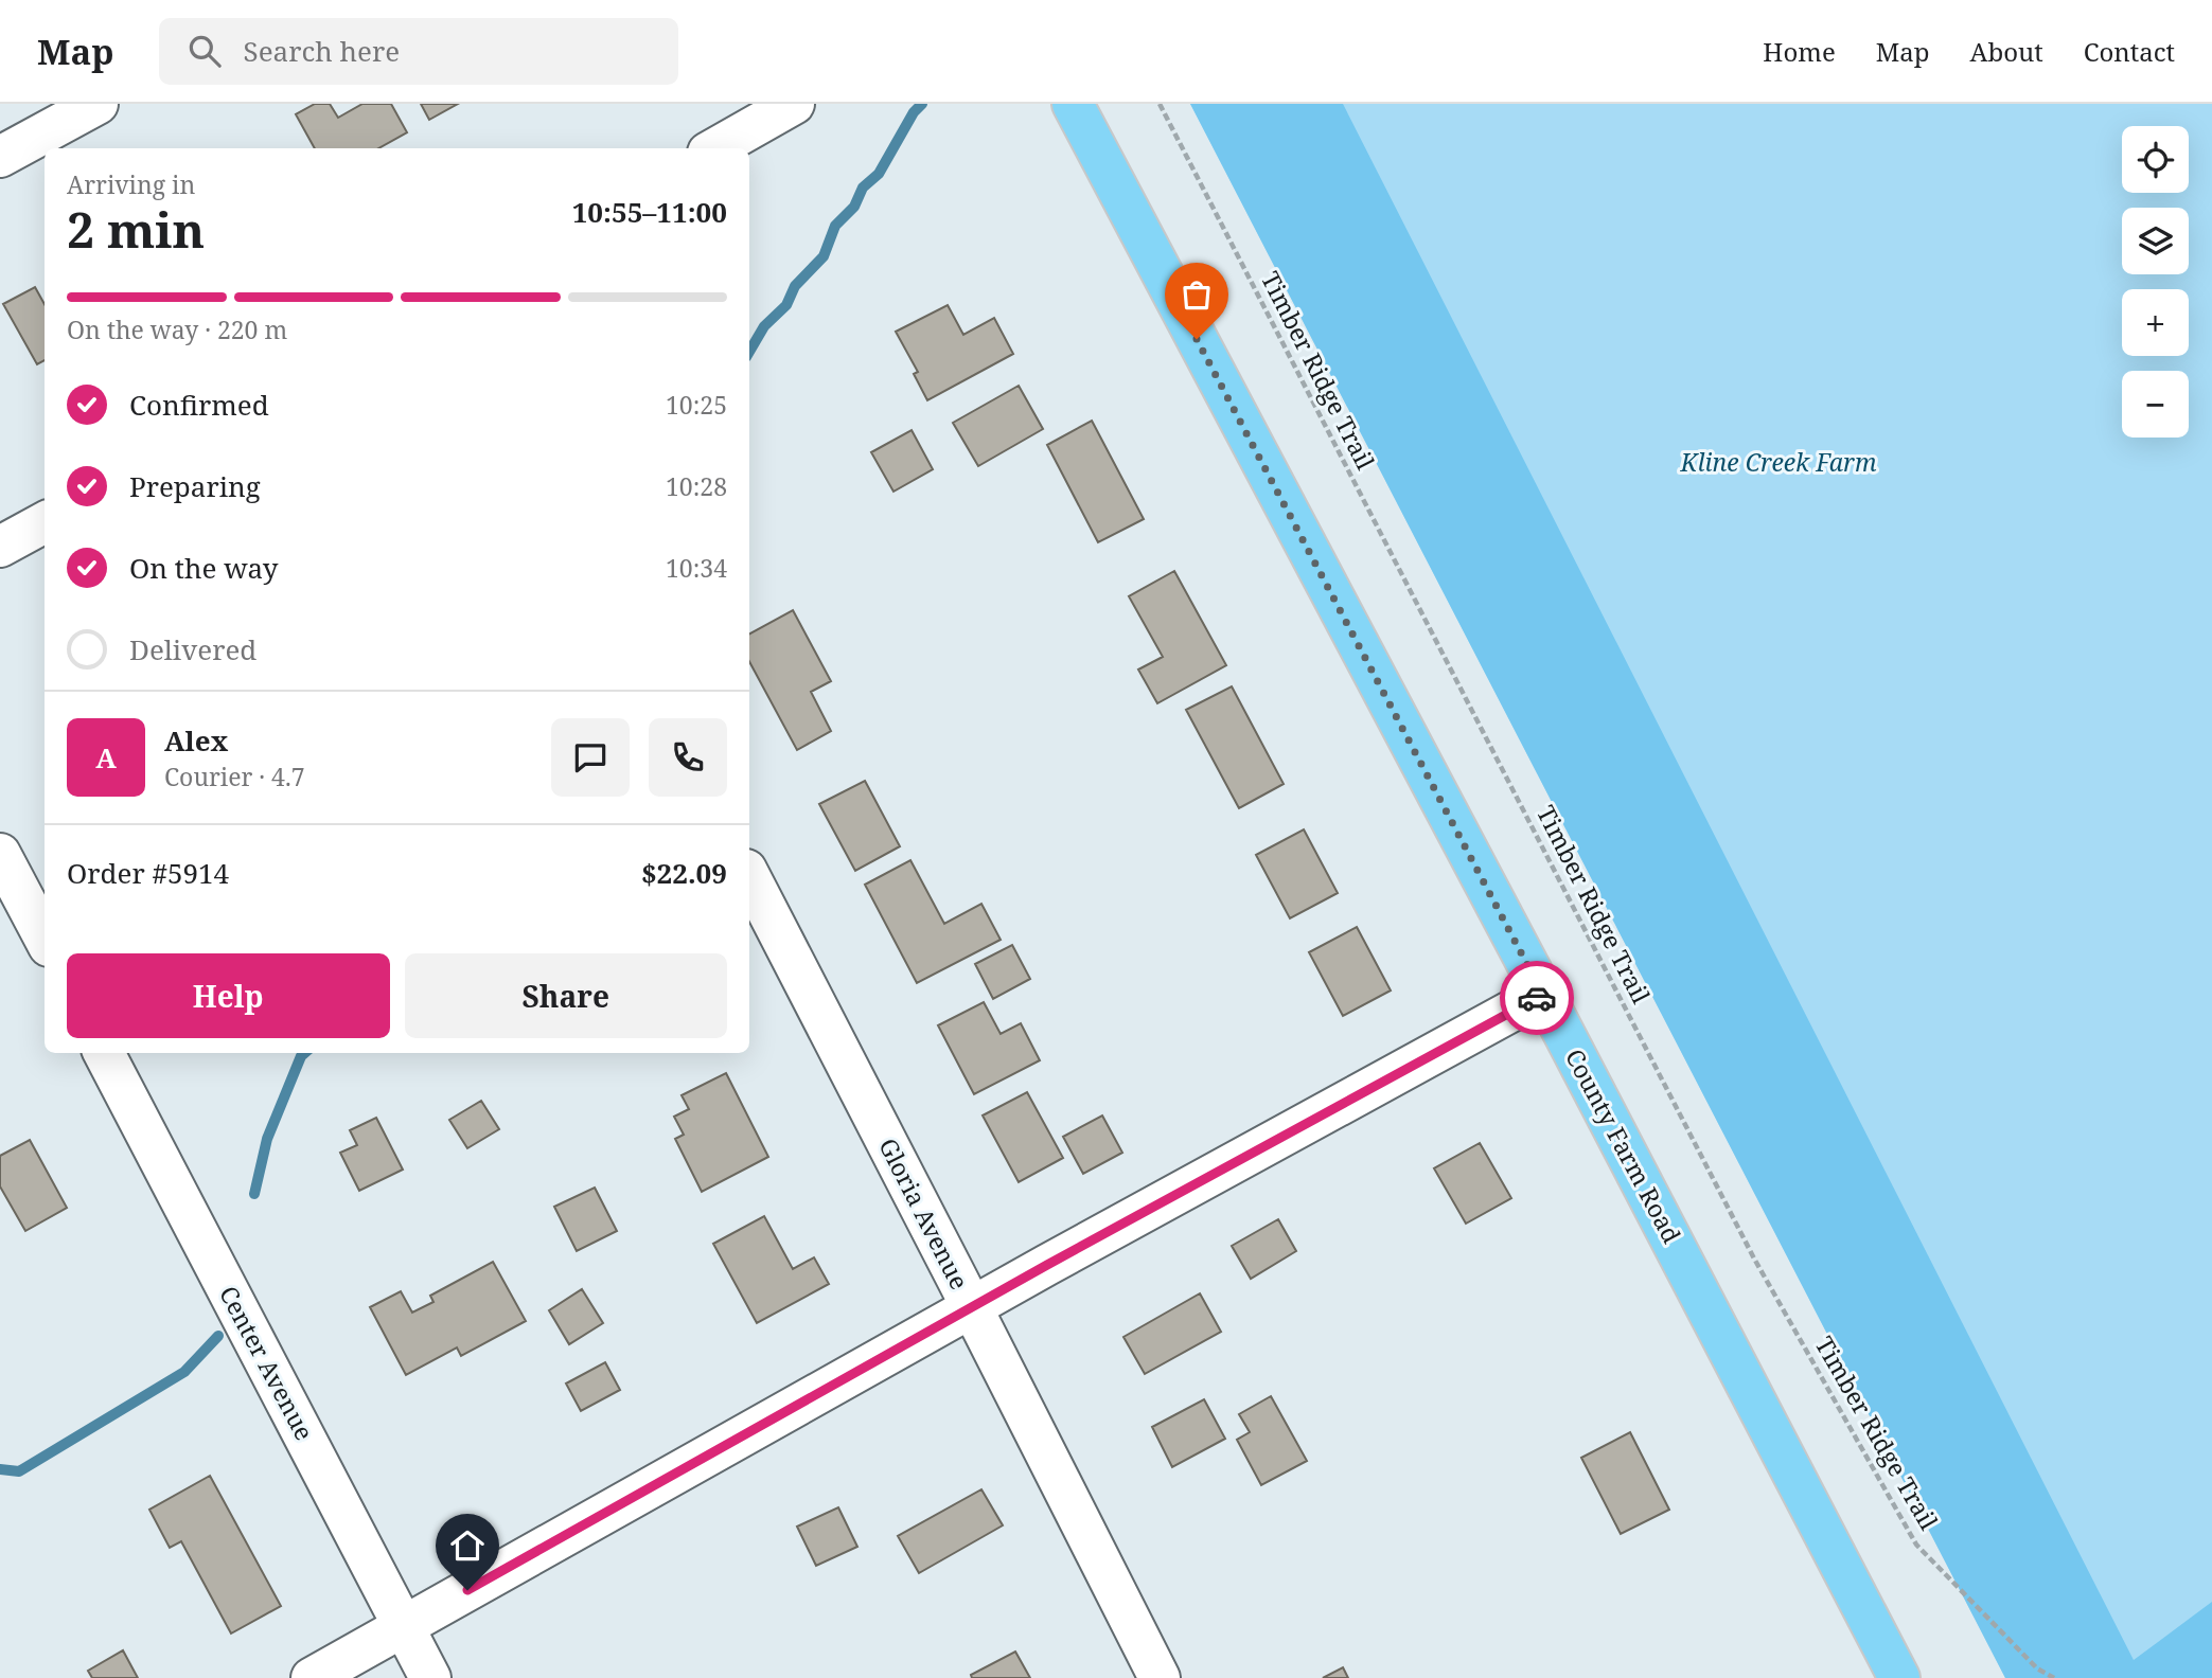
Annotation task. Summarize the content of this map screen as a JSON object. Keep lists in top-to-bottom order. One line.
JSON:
{"streets":{"main road":["County Farm Road"],"street":["Gloria Avenue","Center Avenue"],"path":["Timber Ridge Trail"]},"parks":["Kline Creek Farm"],"page":{"header":"Map","search":"Search here","nav":["Home","Map","About","Contact"],"map_buttons":["+","−"],"heading":["2 min","Arriving in","10:55–11:00"],"panel":["Alex","Courier · 4.7","Order #5914","$22.09"],"bar":"On the way · 220 m","list":[["Confirmed","10:25"],["Preparing","10:28"],["On the way","10:34"],"Delivered"],"round":"A","buttons":["Help","Share"]}}
